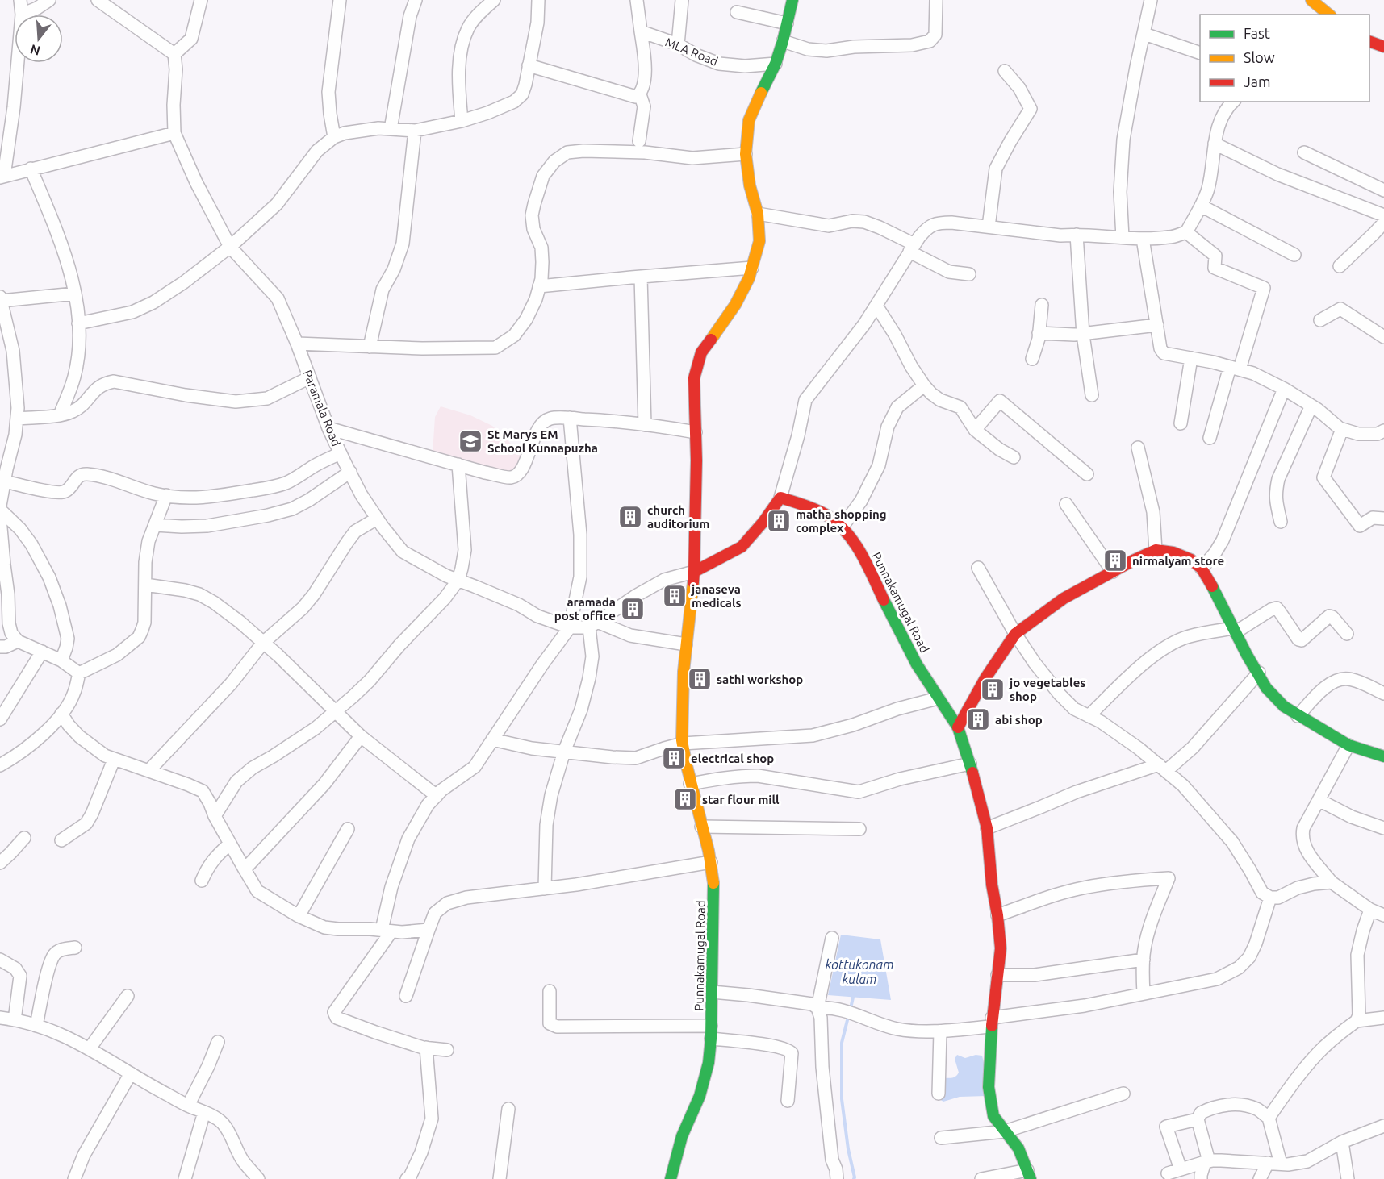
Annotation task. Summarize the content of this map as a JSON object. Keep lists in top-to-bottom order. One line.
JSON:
{"streets":{"street":["MLA Road","Paramala Road","Punnakamugal Road"]},"crossings":[["MLA Road","Punnakamugal Road"]],"water":["kottukonam kulam"],"places":{"school or university":["St Marys EM School Kunnapuzha"],"building":["church auditorium","matha shopping complex","nirmalyam store","janaseva medicals","aramada post office","sathi workshop","jo vegetables shop","abi shop","electrical shop","star flour mill"]},"legend":["Fast","Slow","Jam"],"north":"bottom"}
